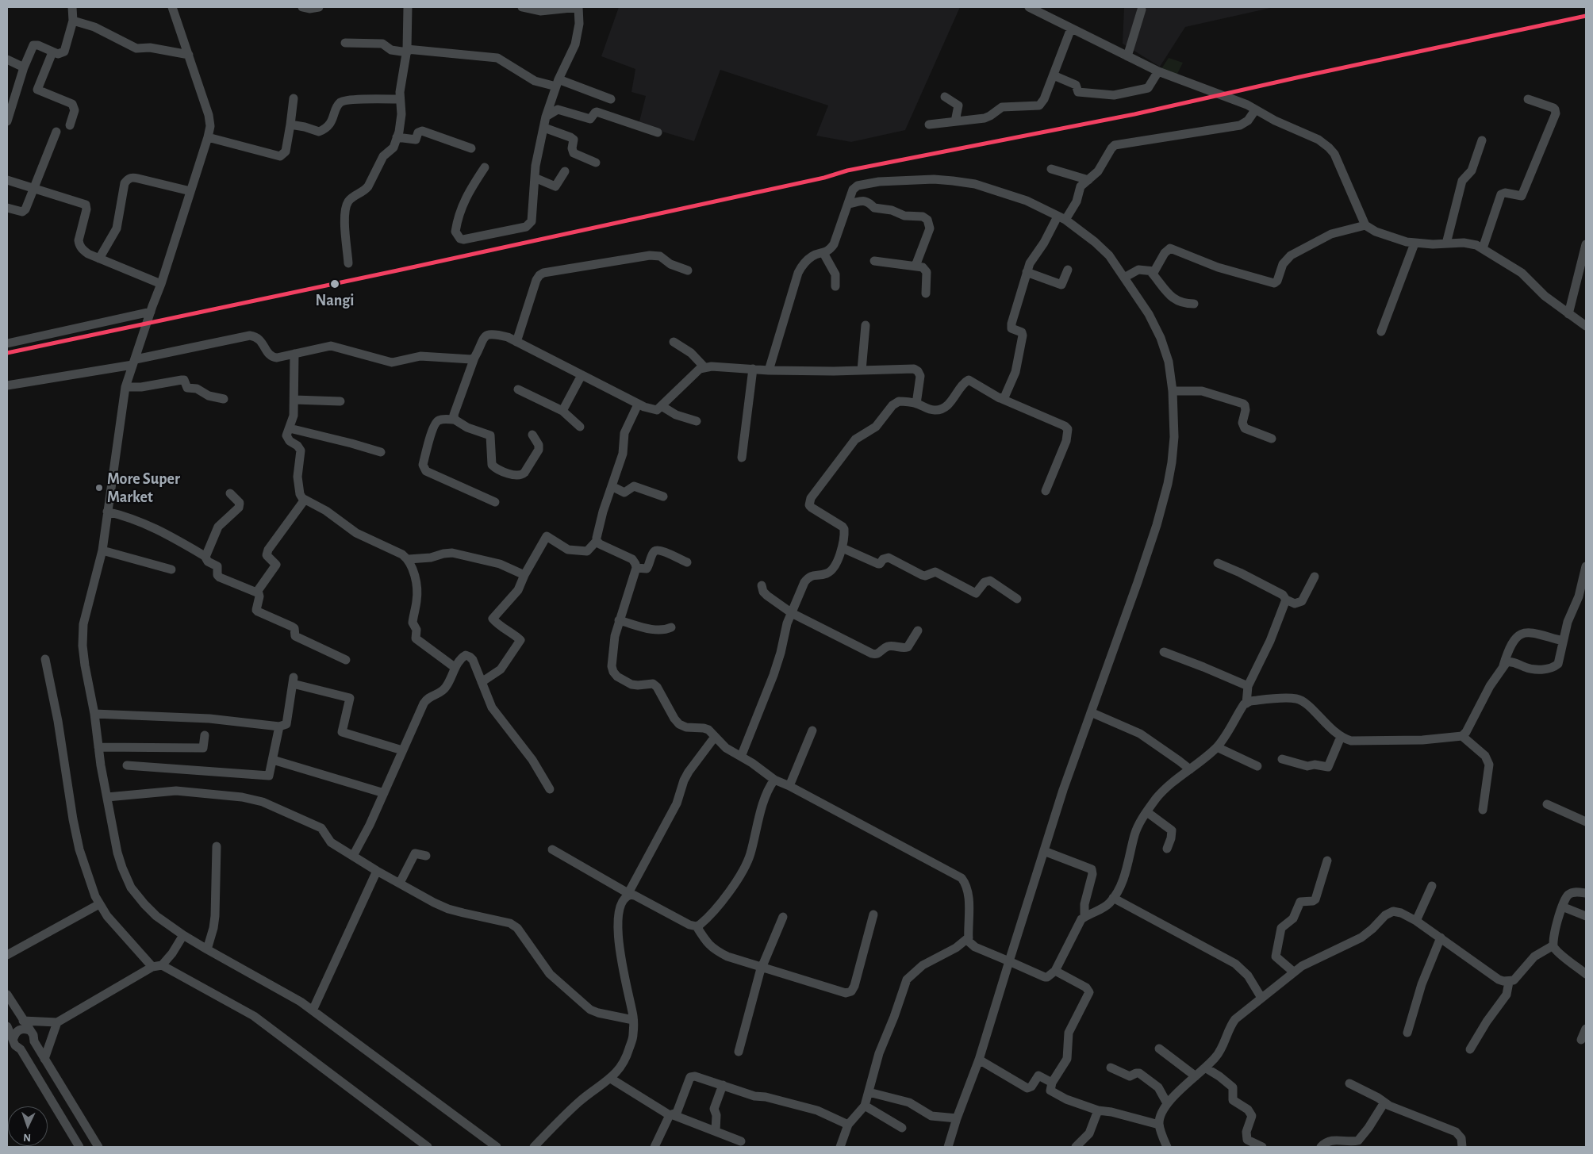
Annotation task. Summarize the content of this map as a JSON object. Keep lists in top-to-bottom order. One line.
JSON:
{"places":["Nangi","More Super Market"],"north":"bottom"}
